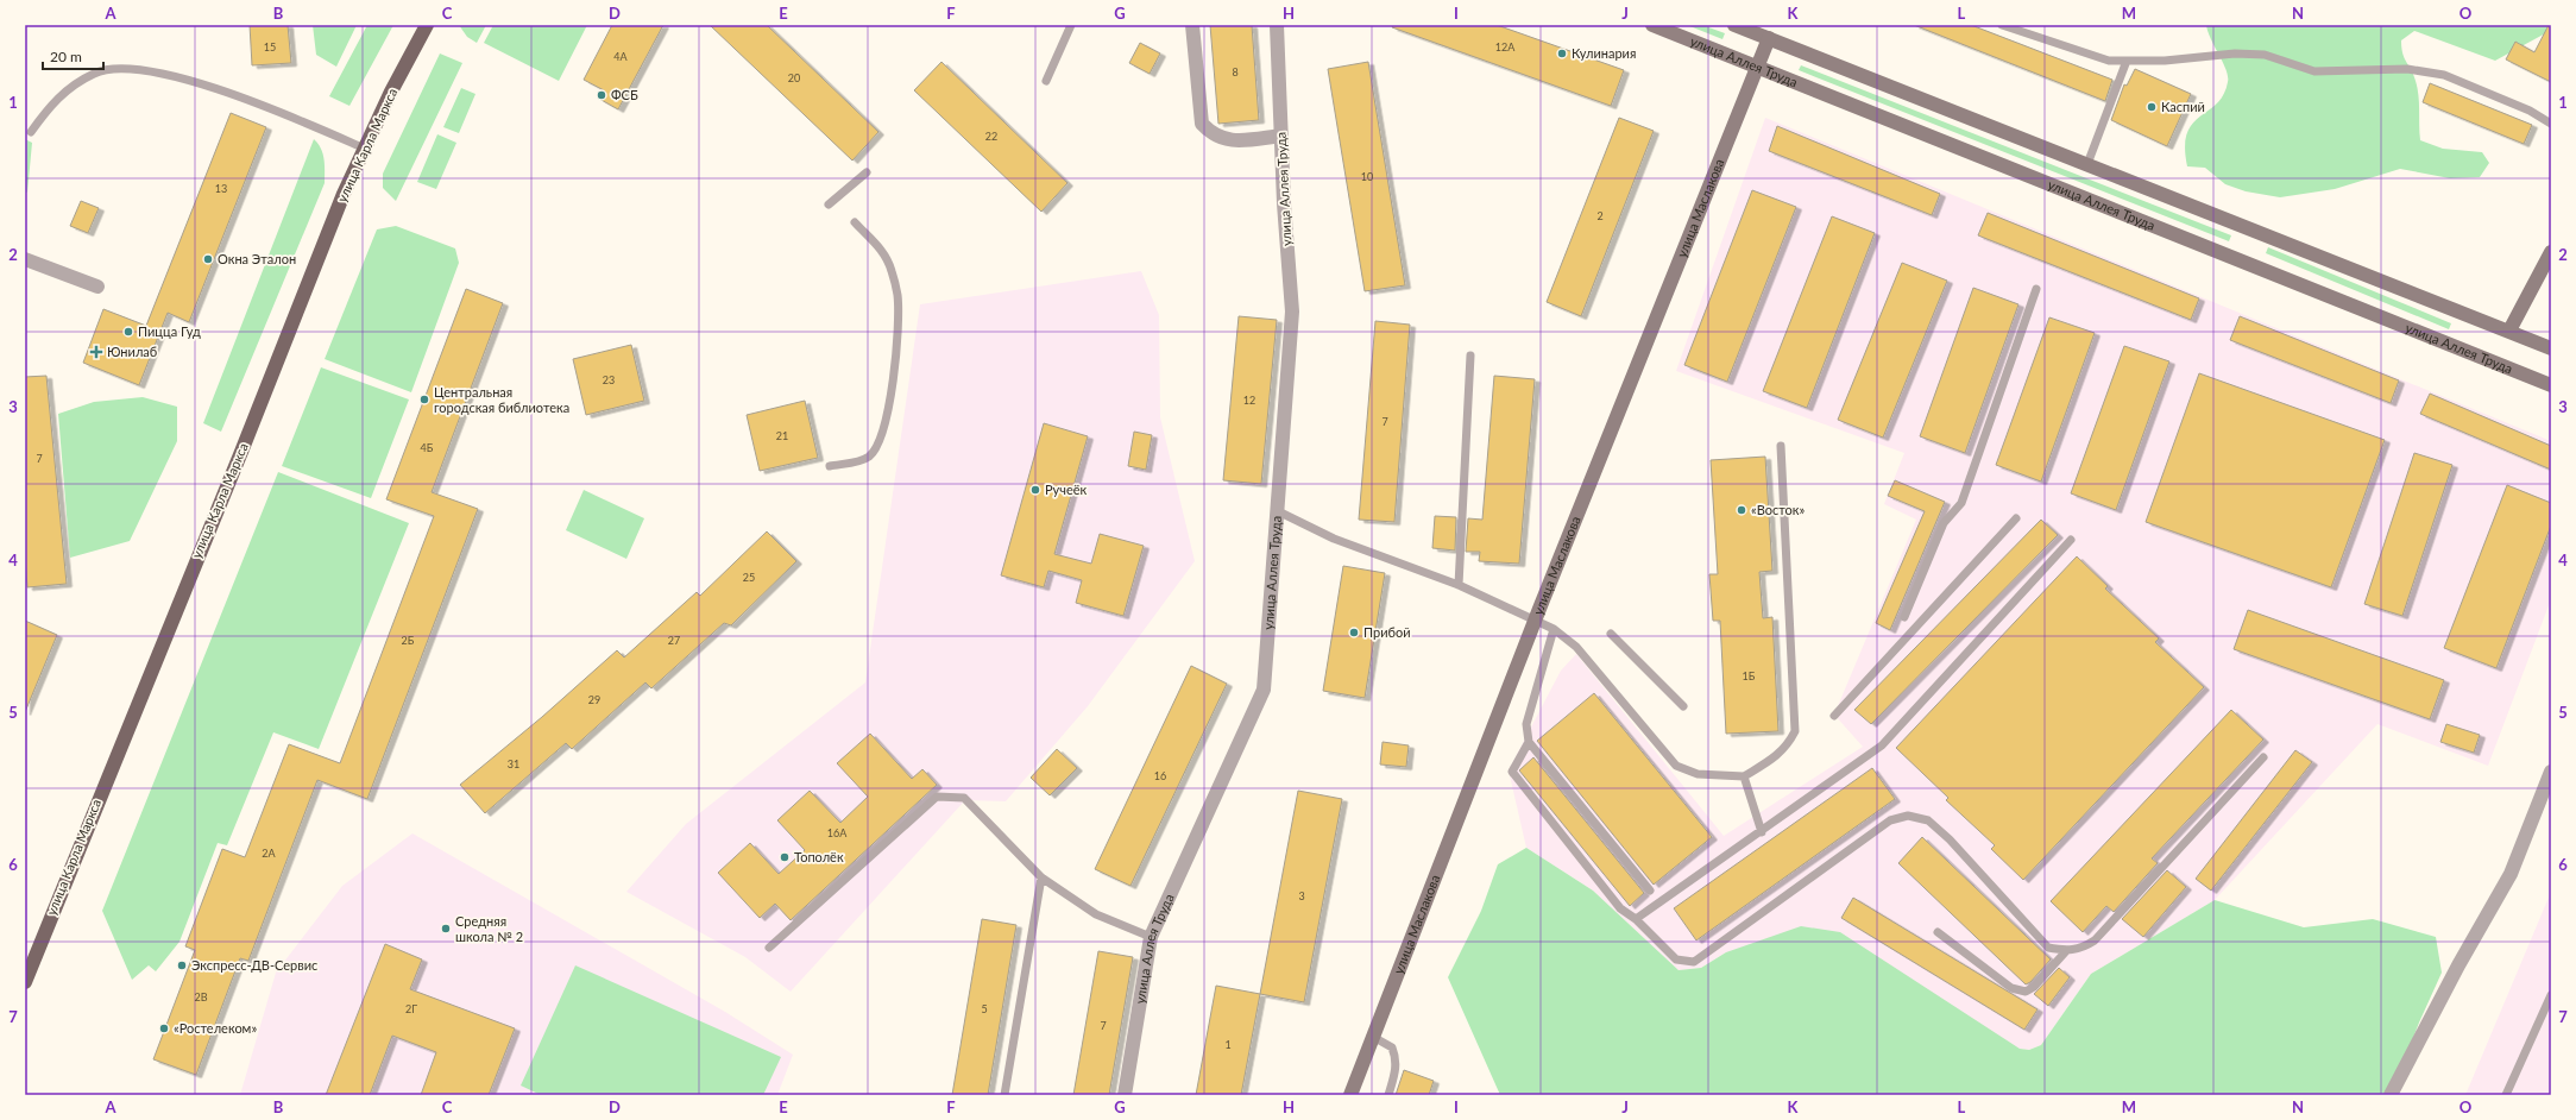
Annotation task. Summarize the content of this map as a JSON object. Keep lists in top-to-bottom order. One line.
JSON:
{"streets":{"main road":["улица Карла Маркса"],"street":["улица Аллея Труда","улица Маслакова"]},"crossings":[["улица Аллея Труда","улица Маслакова"]],"places":{"other":["Кулинария","ФСБ","Каспий","Окна Эталон","Пицца Гуд","Центральная городская библиотека","Ручеёк","«Восток»","Прибой","Тополёк","Средняя школа № 2","Экспресс-ДВ-Сервис","«Ростелеком»"],"health":["Юнилаб"]},"house_numbers":["15","12А","4А","8","20","22","10","13","2","23","12","7","21","4Б","7","25","2Б","27","1Б","29","31","16","16А","2А","3","2В","2Г","5","7","1"],"scale_bar":"20 m","grid":{"columns":["A","B","C","D","E","F","G","H","I","J","K","L","M","N","O"],"rows":["1","2","3","4","5","6","7"]}}
